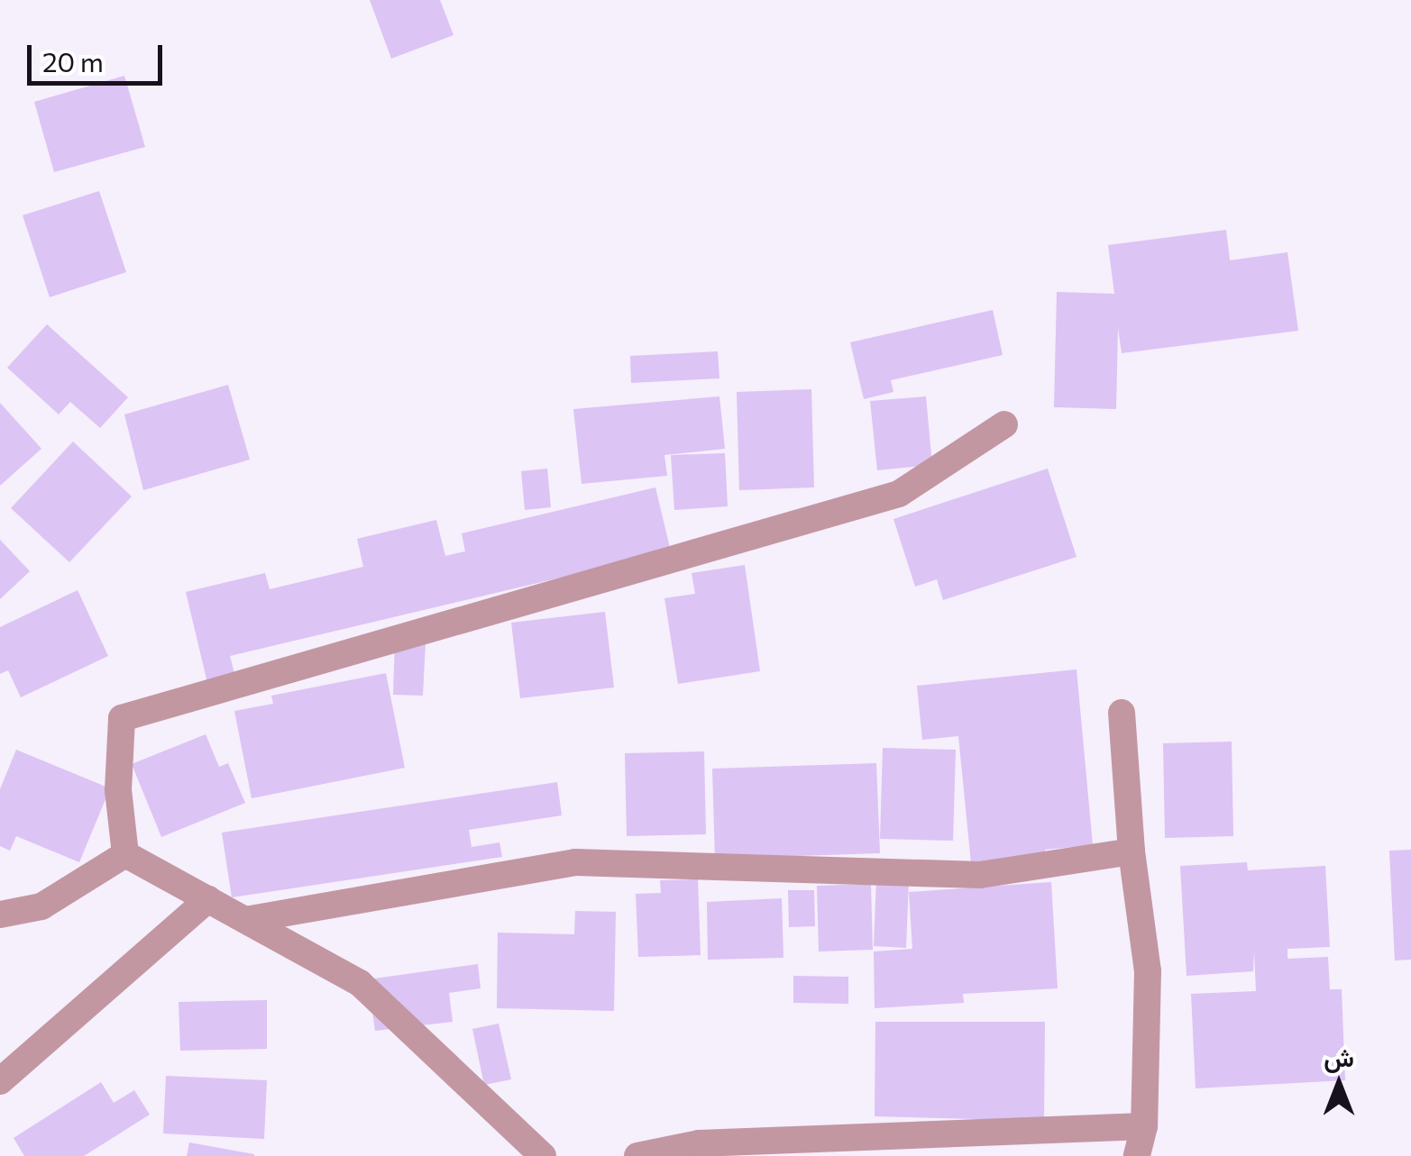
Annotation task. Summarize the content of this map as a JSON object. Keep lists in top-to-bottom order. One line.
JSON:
{"scale_bar":"20 m","north":"top"}
